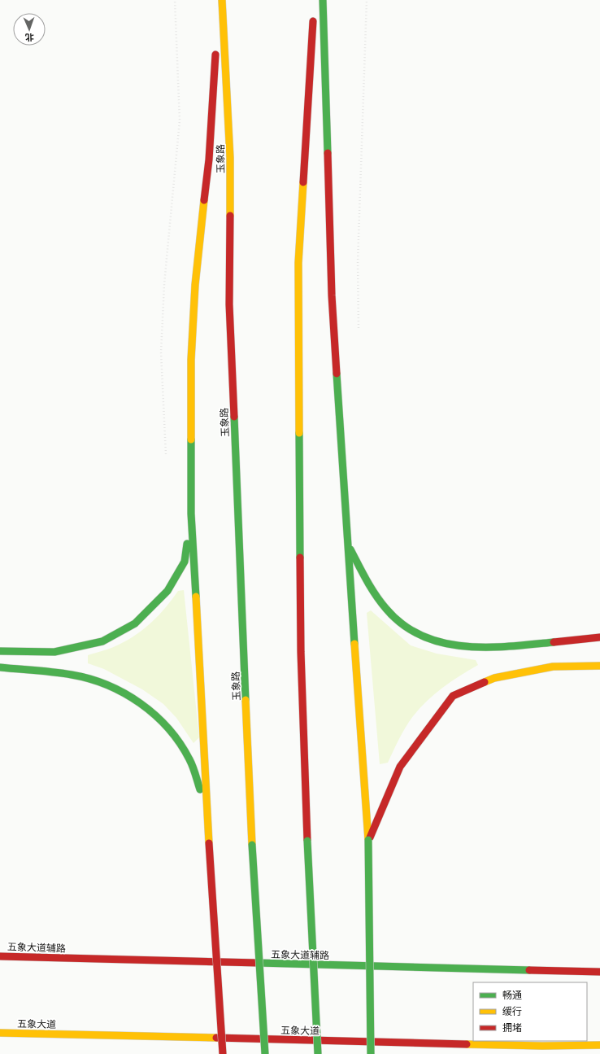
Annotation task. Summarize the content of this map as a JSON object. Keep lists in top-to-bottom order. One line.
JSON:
{"streets":{"main road":["玉象路","五象大道辅路","五象大道"]},"legend":["畅通","缓行","拥堵"],"north":"bottom"}
